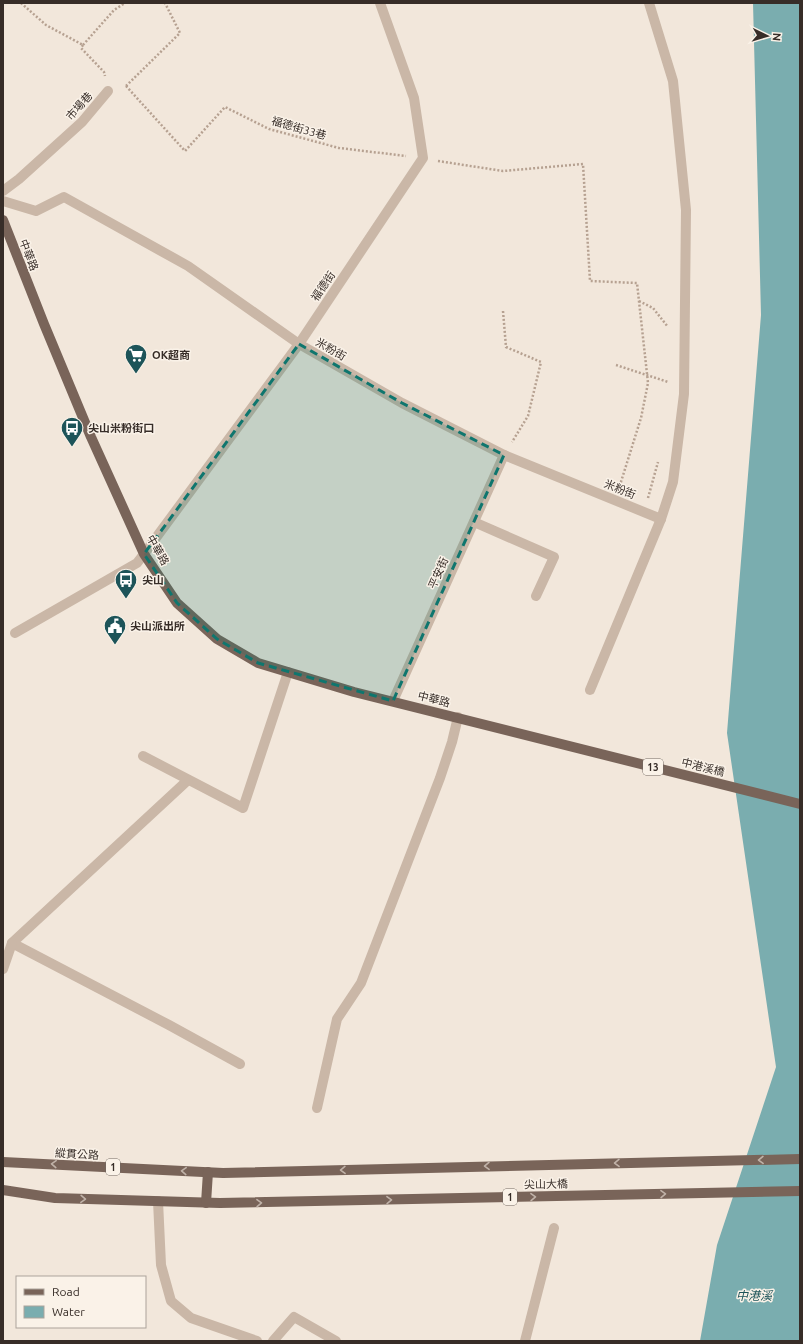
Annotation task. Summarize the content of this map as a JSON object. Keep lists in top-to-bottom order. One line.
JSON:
{"streets":{"main road":["中華路","13","中港溪橋","縱貫公路","1","尖山大橋"],"street":["市場巷","福德街","米粉街","平安街"],"path":["福德街33巷"]},"crossings":[["市場巷","福德街33巷"],["福德街33巷","福德街"],["中華路","福德街"],["中華路","平安街"],["中華路","中港溪橋"],["福德街","米粉街"],["米粉街","平安街"],["縱貫公路","尖山大橋"],["1","尖山大橋"]],"water":["中港溪"],"places":{"supermarket":["OK超商"],"bus stop":["尖山米粉街口","尖山"],"public building":["尖山派出所"]},"legend":["Road","Water"],"north":"right"}
